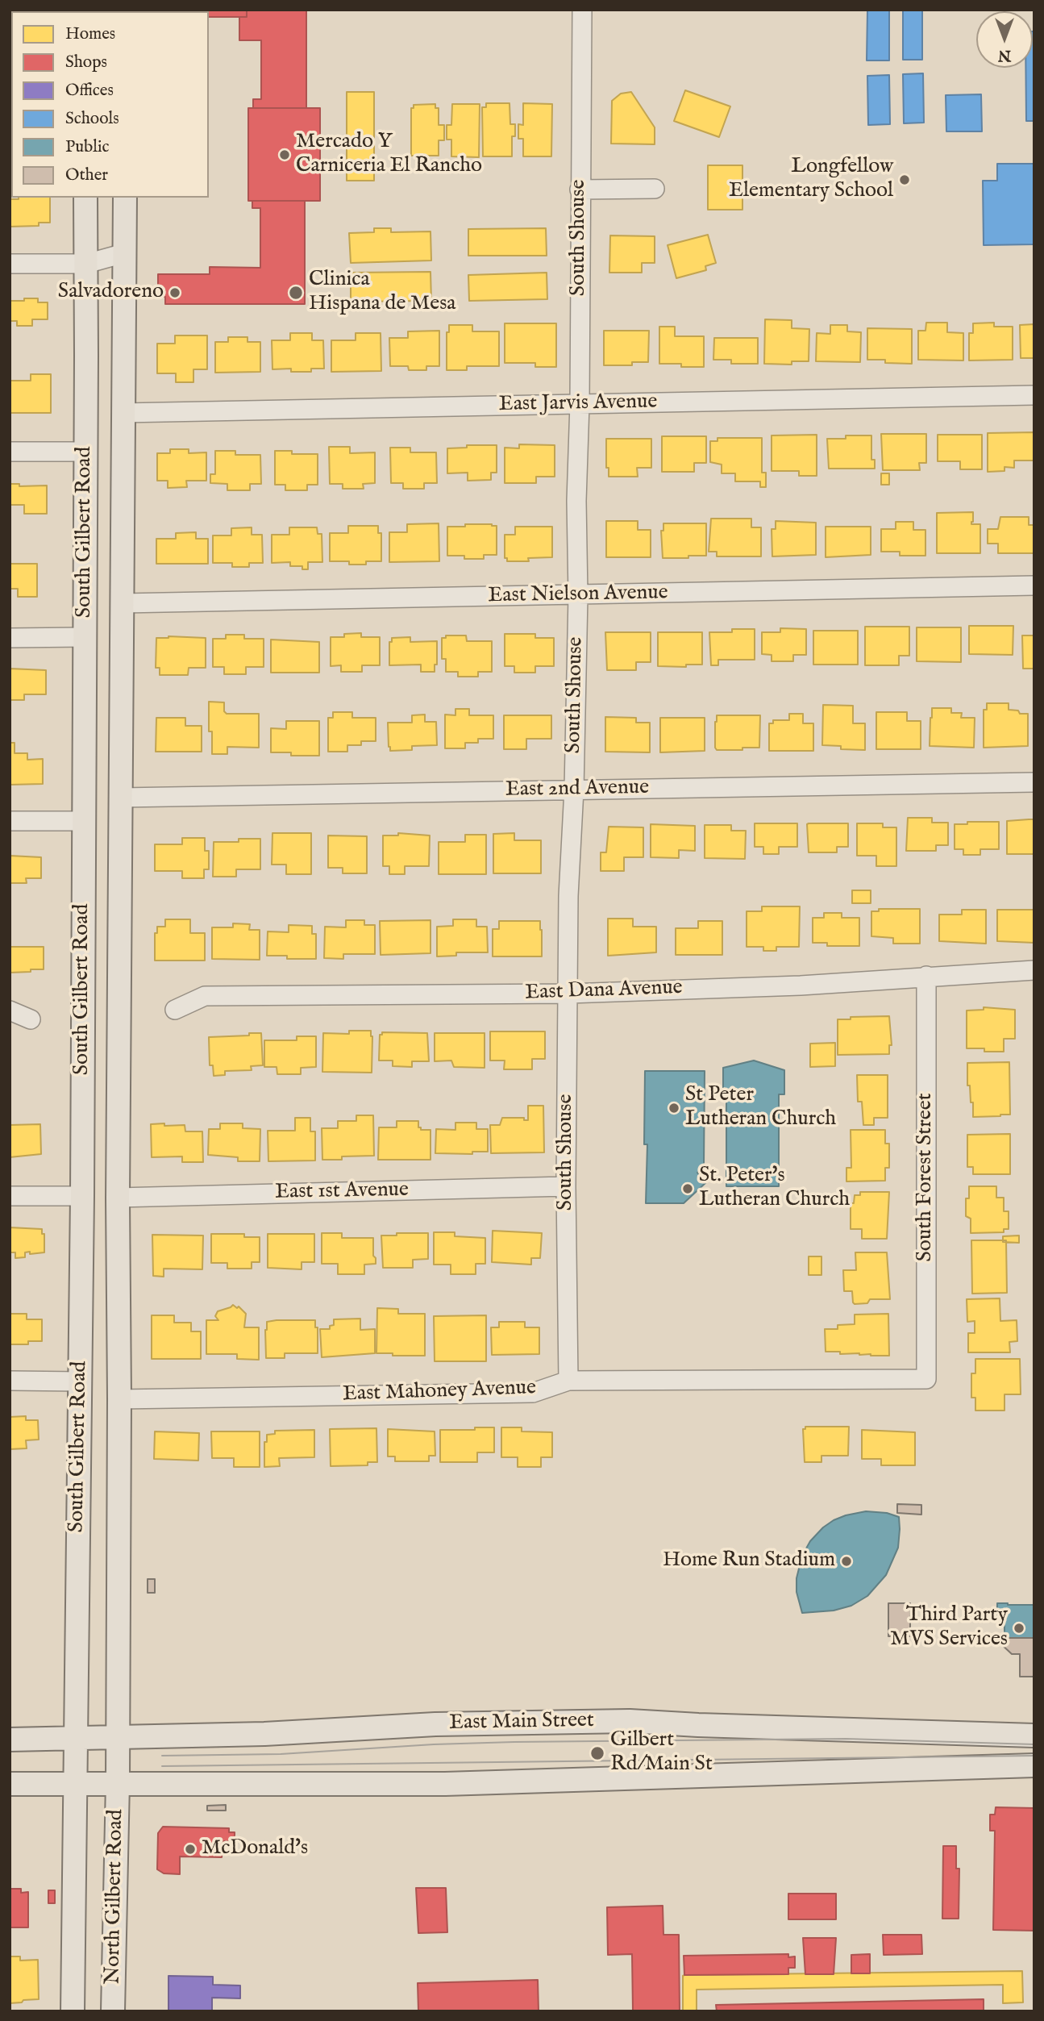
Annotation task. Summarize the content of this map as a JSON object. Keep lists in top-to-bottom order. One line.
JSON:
{"streets":{"main road":["South Gilbert Road","East Main Street","North Gilbert Road"],"street":["South Shouse","East Jarvis Avenue","East Nielson Avenue","East 2nd Avenue","East Dana Avenue","South Forest Street","East 1st Avenue","East Mahoney Avenue"]},"crossings":[["South Shouse","East Jarvis Avenue"],["South Shouse","East Nielson Avenue"],["South Shouse","East 2nd Avenue"],["South Shouse","East Dana Avenue"],["South Shouse","East 1st Avenue"],["South Shouse","East Mahoney Avenue"],["East Jarvis Avenue","South Gilbert Road"],["South Gilbert Road","East Nielson Avenue"],["South Gilbert Road","East 2nd Avenue"],["South Gilbert Road","East 1st Avenue"],["South Gilbert Road","East Mahoney Avenue"],["South Gilbert Road","East Main Street"],["South Gilbert Road","North Gilbert Road"],["East Dana Avenue","South Forest Street"],["South Forest Street","East Mahoney Avenue"]],"places":["Mercado Y Carniceria El Rancho","Longfellow Elementary School","Salvadoreno","Clinica Hispana de Mesa","St Peter Lutheran Church","St. Peter's Lutheran Church","Home Run Stadium","Third Party MVS Services","Gilbert Rd/Main St","McDonald's"],"legend":["Homes","Shops","Offices","Schools","Public","Other"],"north":"bottom"}
